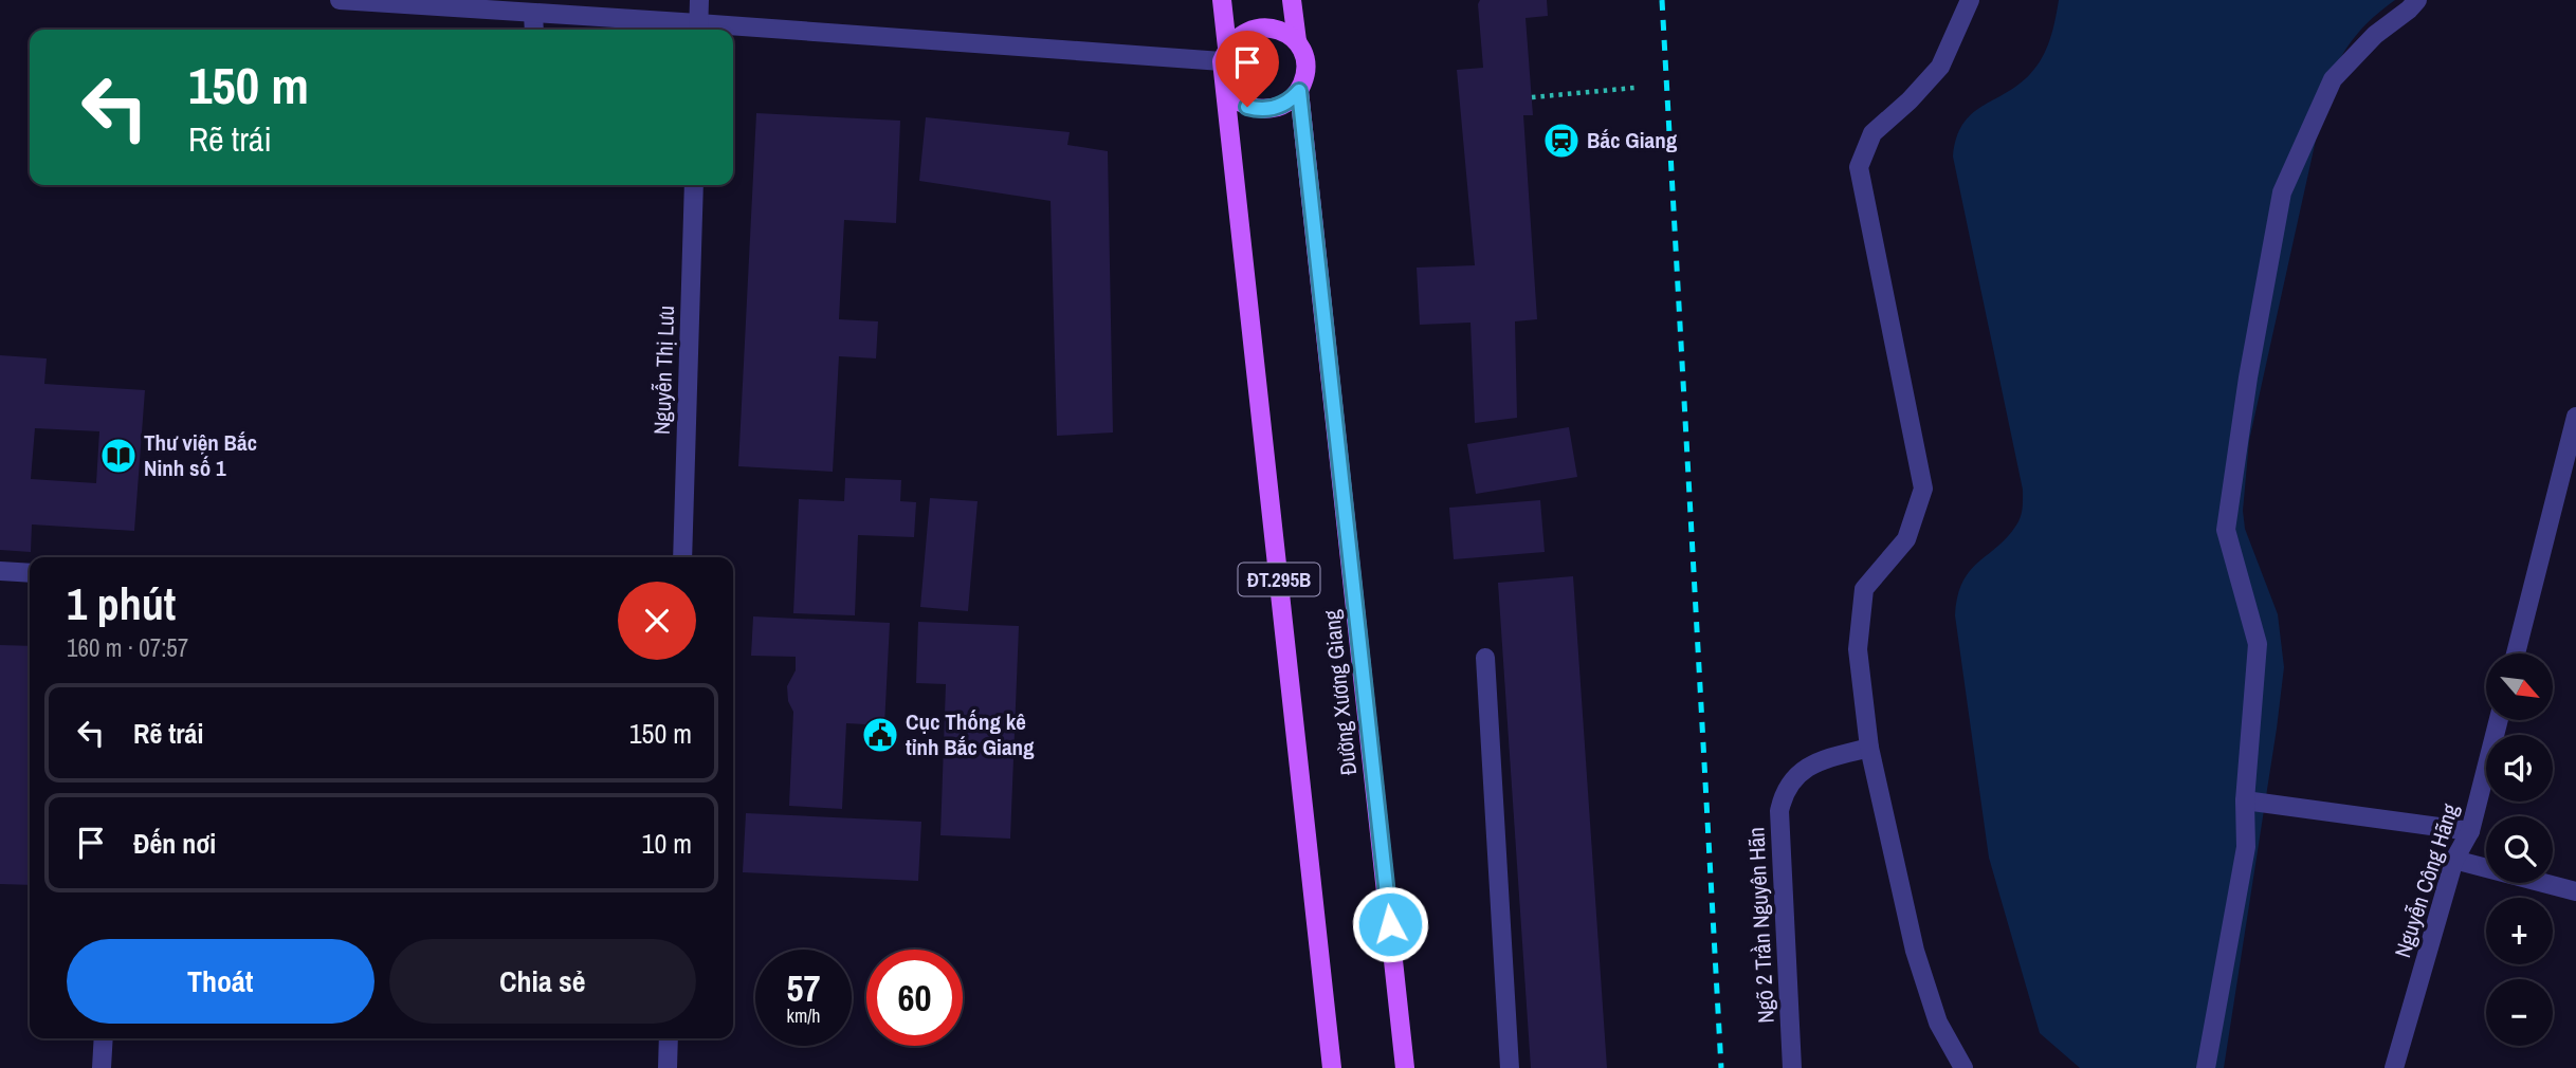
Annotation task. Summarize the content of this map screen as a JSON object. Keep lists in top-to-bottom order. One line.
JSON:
{"streets":{"main road":["ĐT.295B","Đường Xương Giang"],"street":["Nguyễn Thị Lưu","Nguyễn Công Hãng","Ngõ 2 Trần Nguyên Hãn"]},"crossings":[["ĐT.295B","Đường Xương Giang"]],"places":{"station":["Bắc Giang"],"library":["Thư viện Bắc Ninh số 1"],"public building":["Cục Thống kê tỉnh Bắc Giang"]},"north":"bottom right","page":{"turn":["150 m","Rẽ trái"],"heading":["1 phút","160 m · 07:57"],"map_buttons":["+","−"],"list":[{"name":"Rẽ trái","value":"150 m"},{"name":"Đến nơi","value":"10 m"}],"buttons":["Thoát","Chia sẻ"],"speed":"57 km/h","limit":"60"}}
